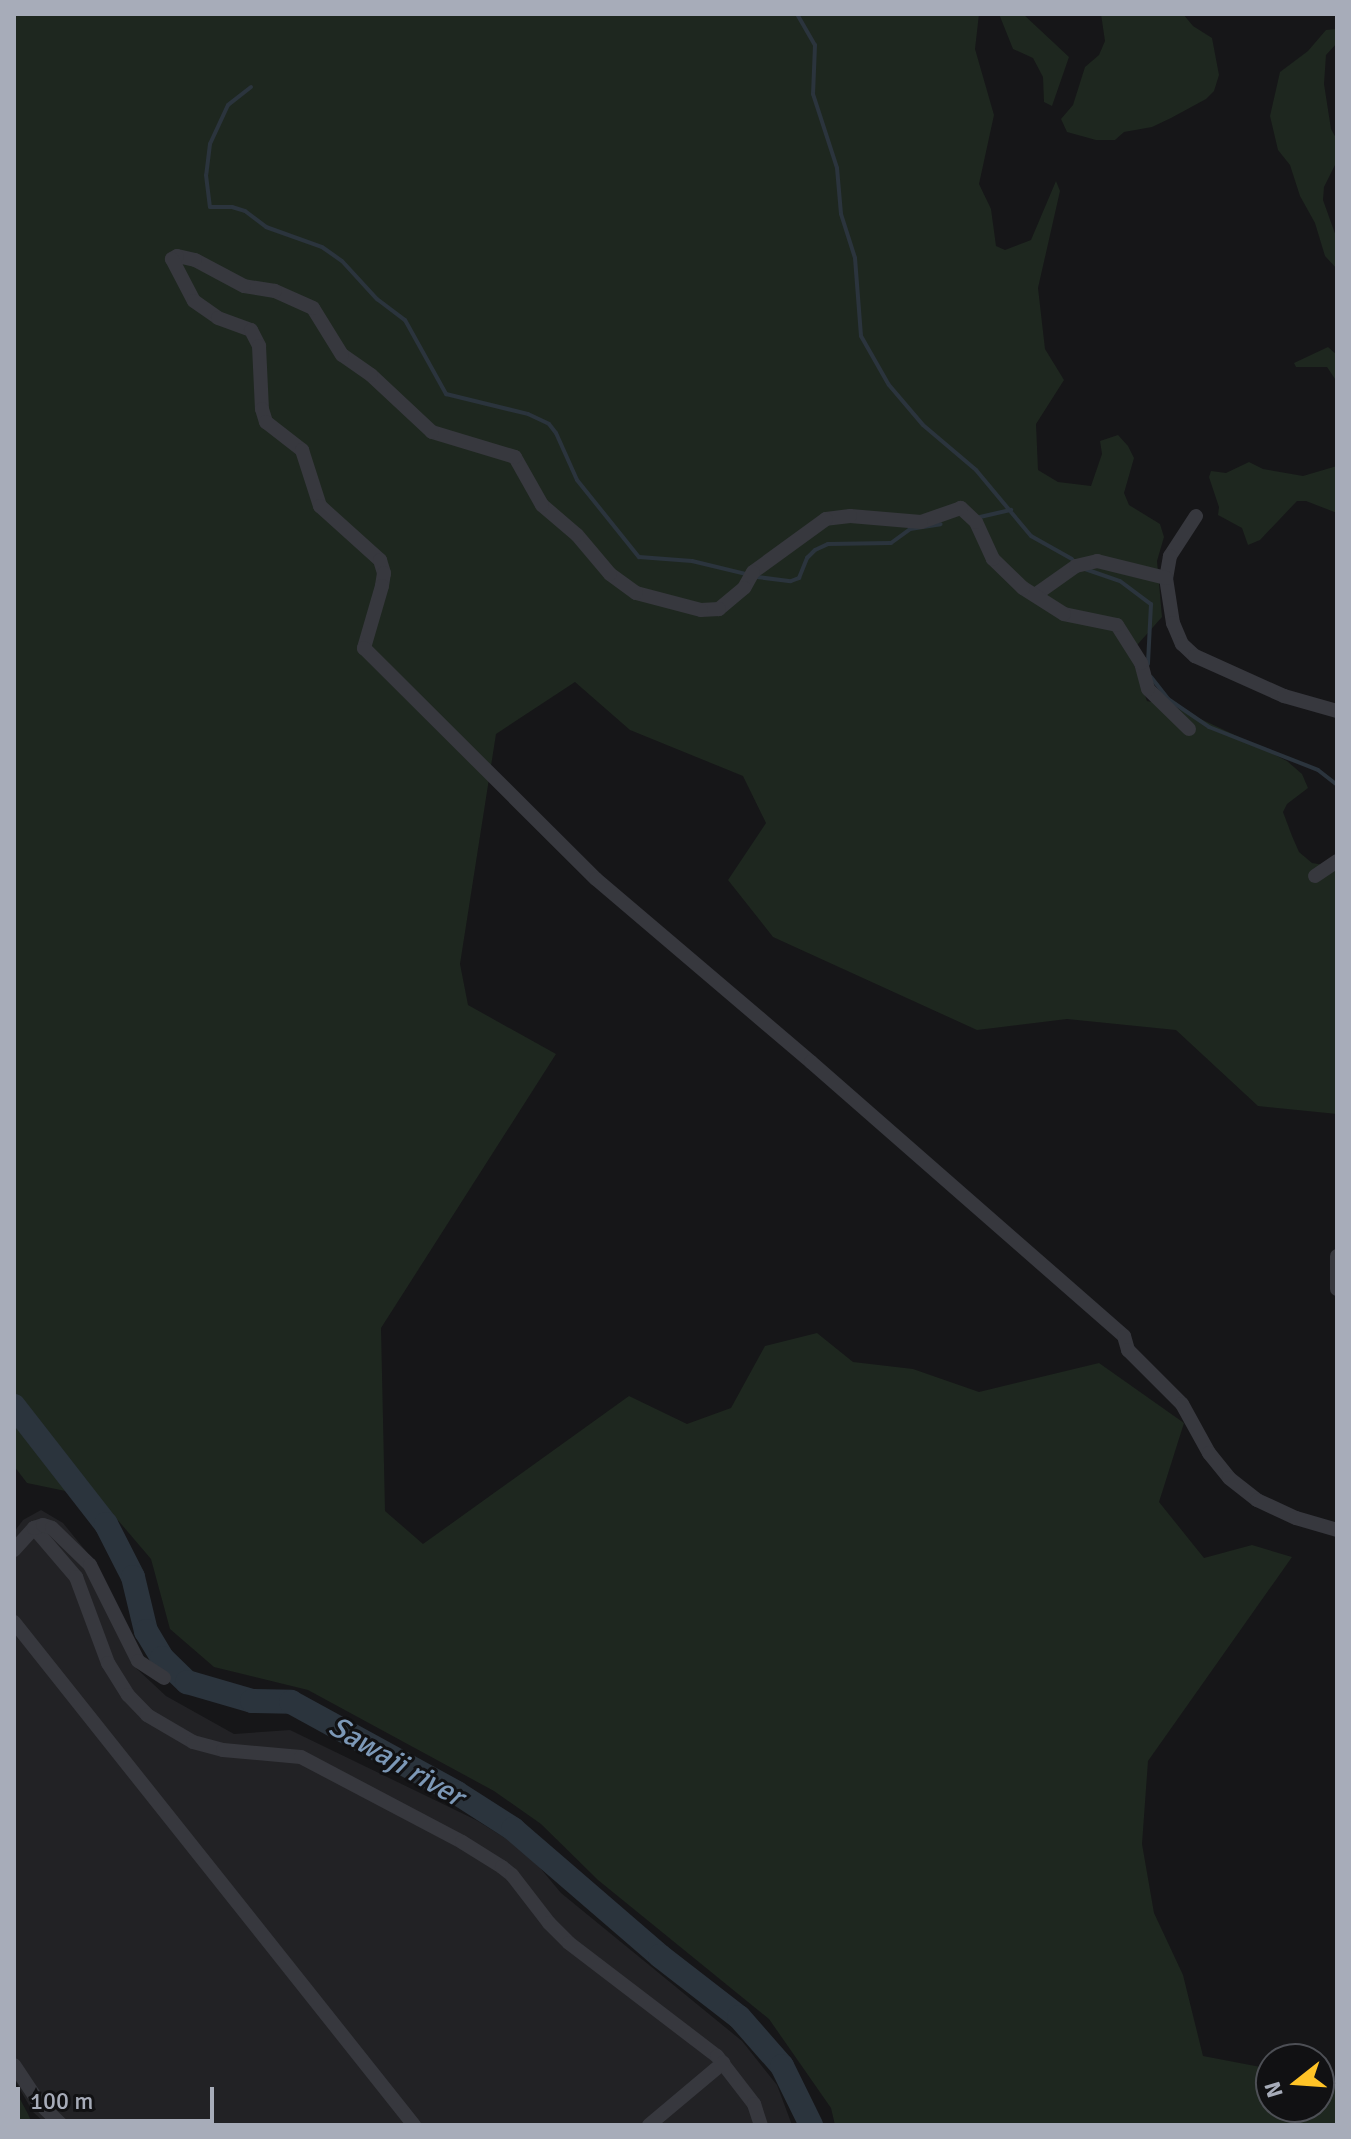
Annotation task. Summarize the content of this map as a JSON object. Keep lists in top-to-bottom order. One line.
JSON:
{"water":["Sawaji river"],"scale_bar":"100 m","north":"left"}
